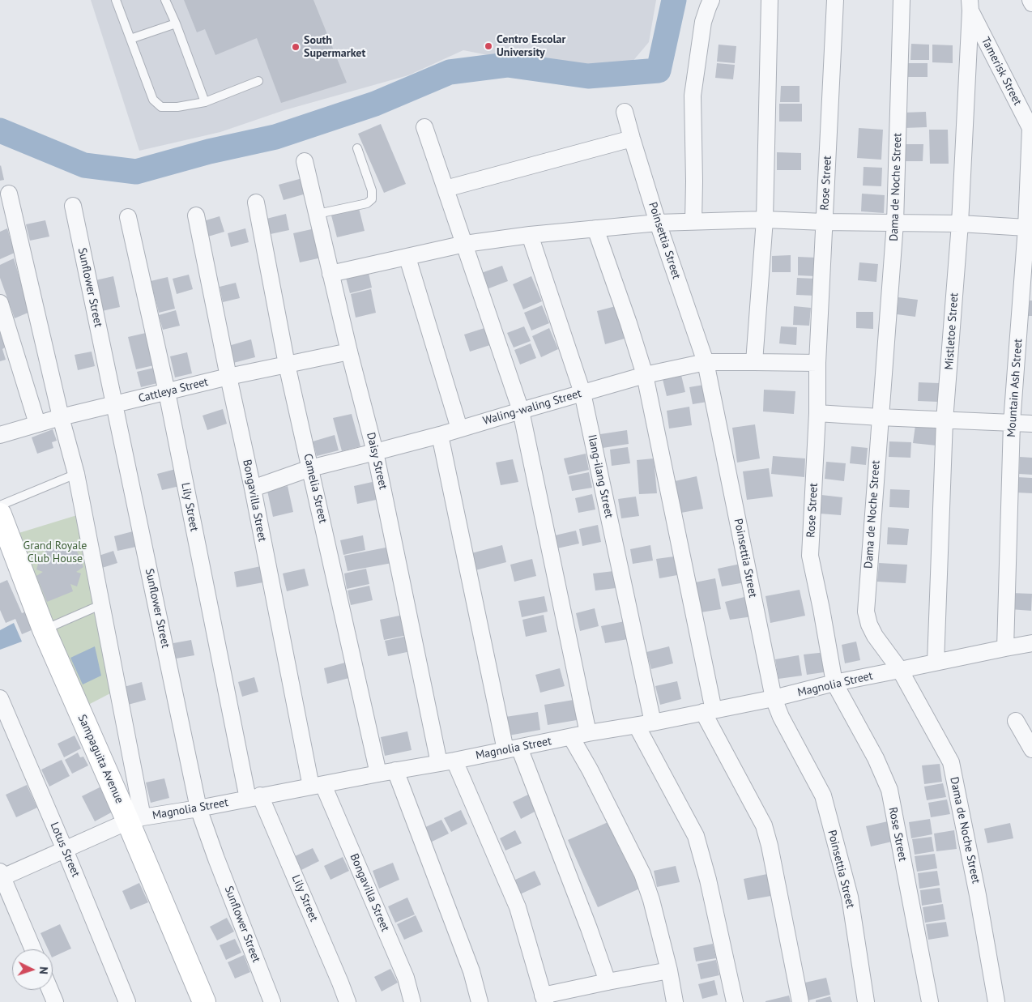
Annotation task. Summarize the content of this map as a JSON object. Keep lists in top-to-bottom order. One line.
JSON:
{"streets":{"main road":["Sampaguita Avenue"],"street":["Tamerisk Street","Rose Street","Dama de Noche Street","Poinsettia Street","Sunflower Street","Mistletoe Street","Mountain Ash Street","Cattleya Street","Waling-waling Street","Daisy Street","Ilang-ilang Street","Camelia Street","Bongavilla Street","Lily Street","Magnolia Street","Lotus Street"]},"crossings":[["Tamerisk Street","Mistletoe Street"],["Tamerisk Street","Mountain Ash Street"],["Rose Street","Waling-waling Street"],["Rose Street","Magnolia Street"],["Dama de Noche Street","Magnolia Street"],["Poinsettia Street","Waling-waling Street"],["Poinsettia Street","Magnolia Street"],["Sunflower Street","Cattleya Street"],["Sunflower Street","Magnolia Street"],["Mistletoe Street","Magnolia Street"],["Mountain Ash Street","Magnolia Street"],["Cattleya Street","Daisy Street"],["Cattleya Street","Camelia Street"],["Cattleya Street","Bongavilla Street"],["Cattleya Street","Lily Street"],["Waling-waling Street","Daisy Street"],["Waling-waling Street","Ilang-ilang Street"],["Waling-waling Street","Camelia Street"],["Waling-waling Street","Bongavilla Street"],["Daisy Street","Magnolia Street"],["Ilang-ilang Street","Magnolia Street"],["Camelia Street","Magnolia Street"],["Bongavilla Street","Magnolia Street"],["Lily Street","Magnolia Street"],["Magnolia Street","Sampaguita Avenue"],["Magnolia Street","Lotus Street"]],"parks":["Grand Royale Club House"],"places":["Centro Escolar University","South Supermarket"],"north":"right"}
